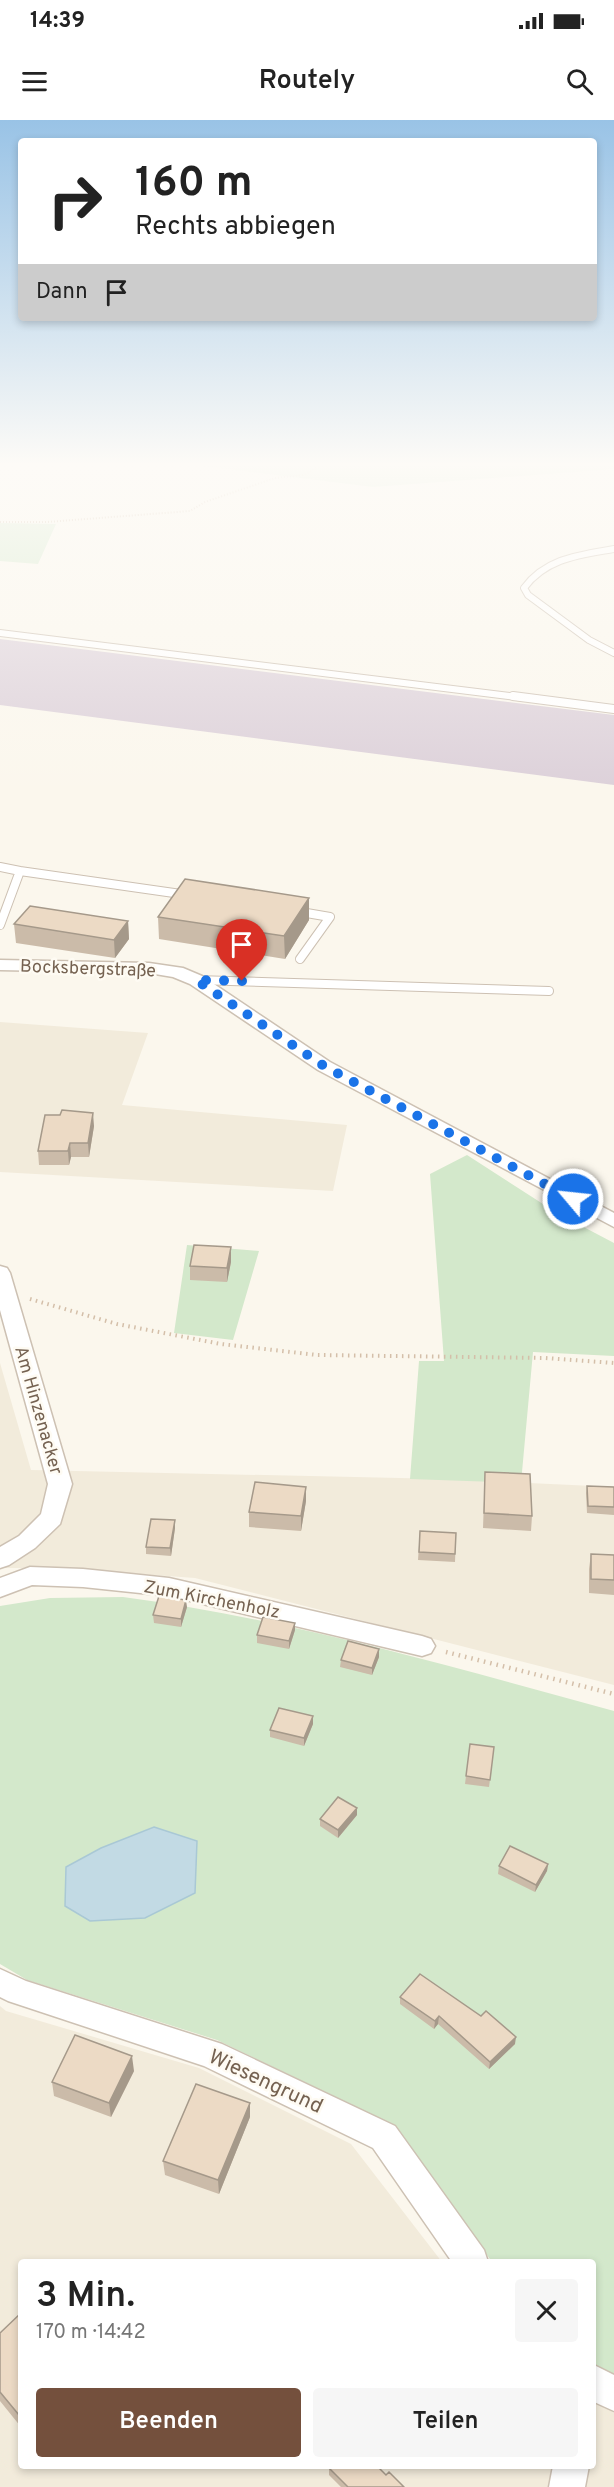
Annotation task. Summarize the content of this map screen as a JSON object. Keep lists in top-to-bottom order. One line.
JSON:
{"streets":{"street":["Bocksbergstraße","Am Hinzenacker","Zum Kirchenholz","Wiesengrund"]},"page":{"status":"14:39","header":"Routely","turn":["160 m","Rechts abbiegen"],"then":"Dann","heading":["3 Min.","170 m · 14:42"],"buttons":["Beenden","Teilen"]}}
